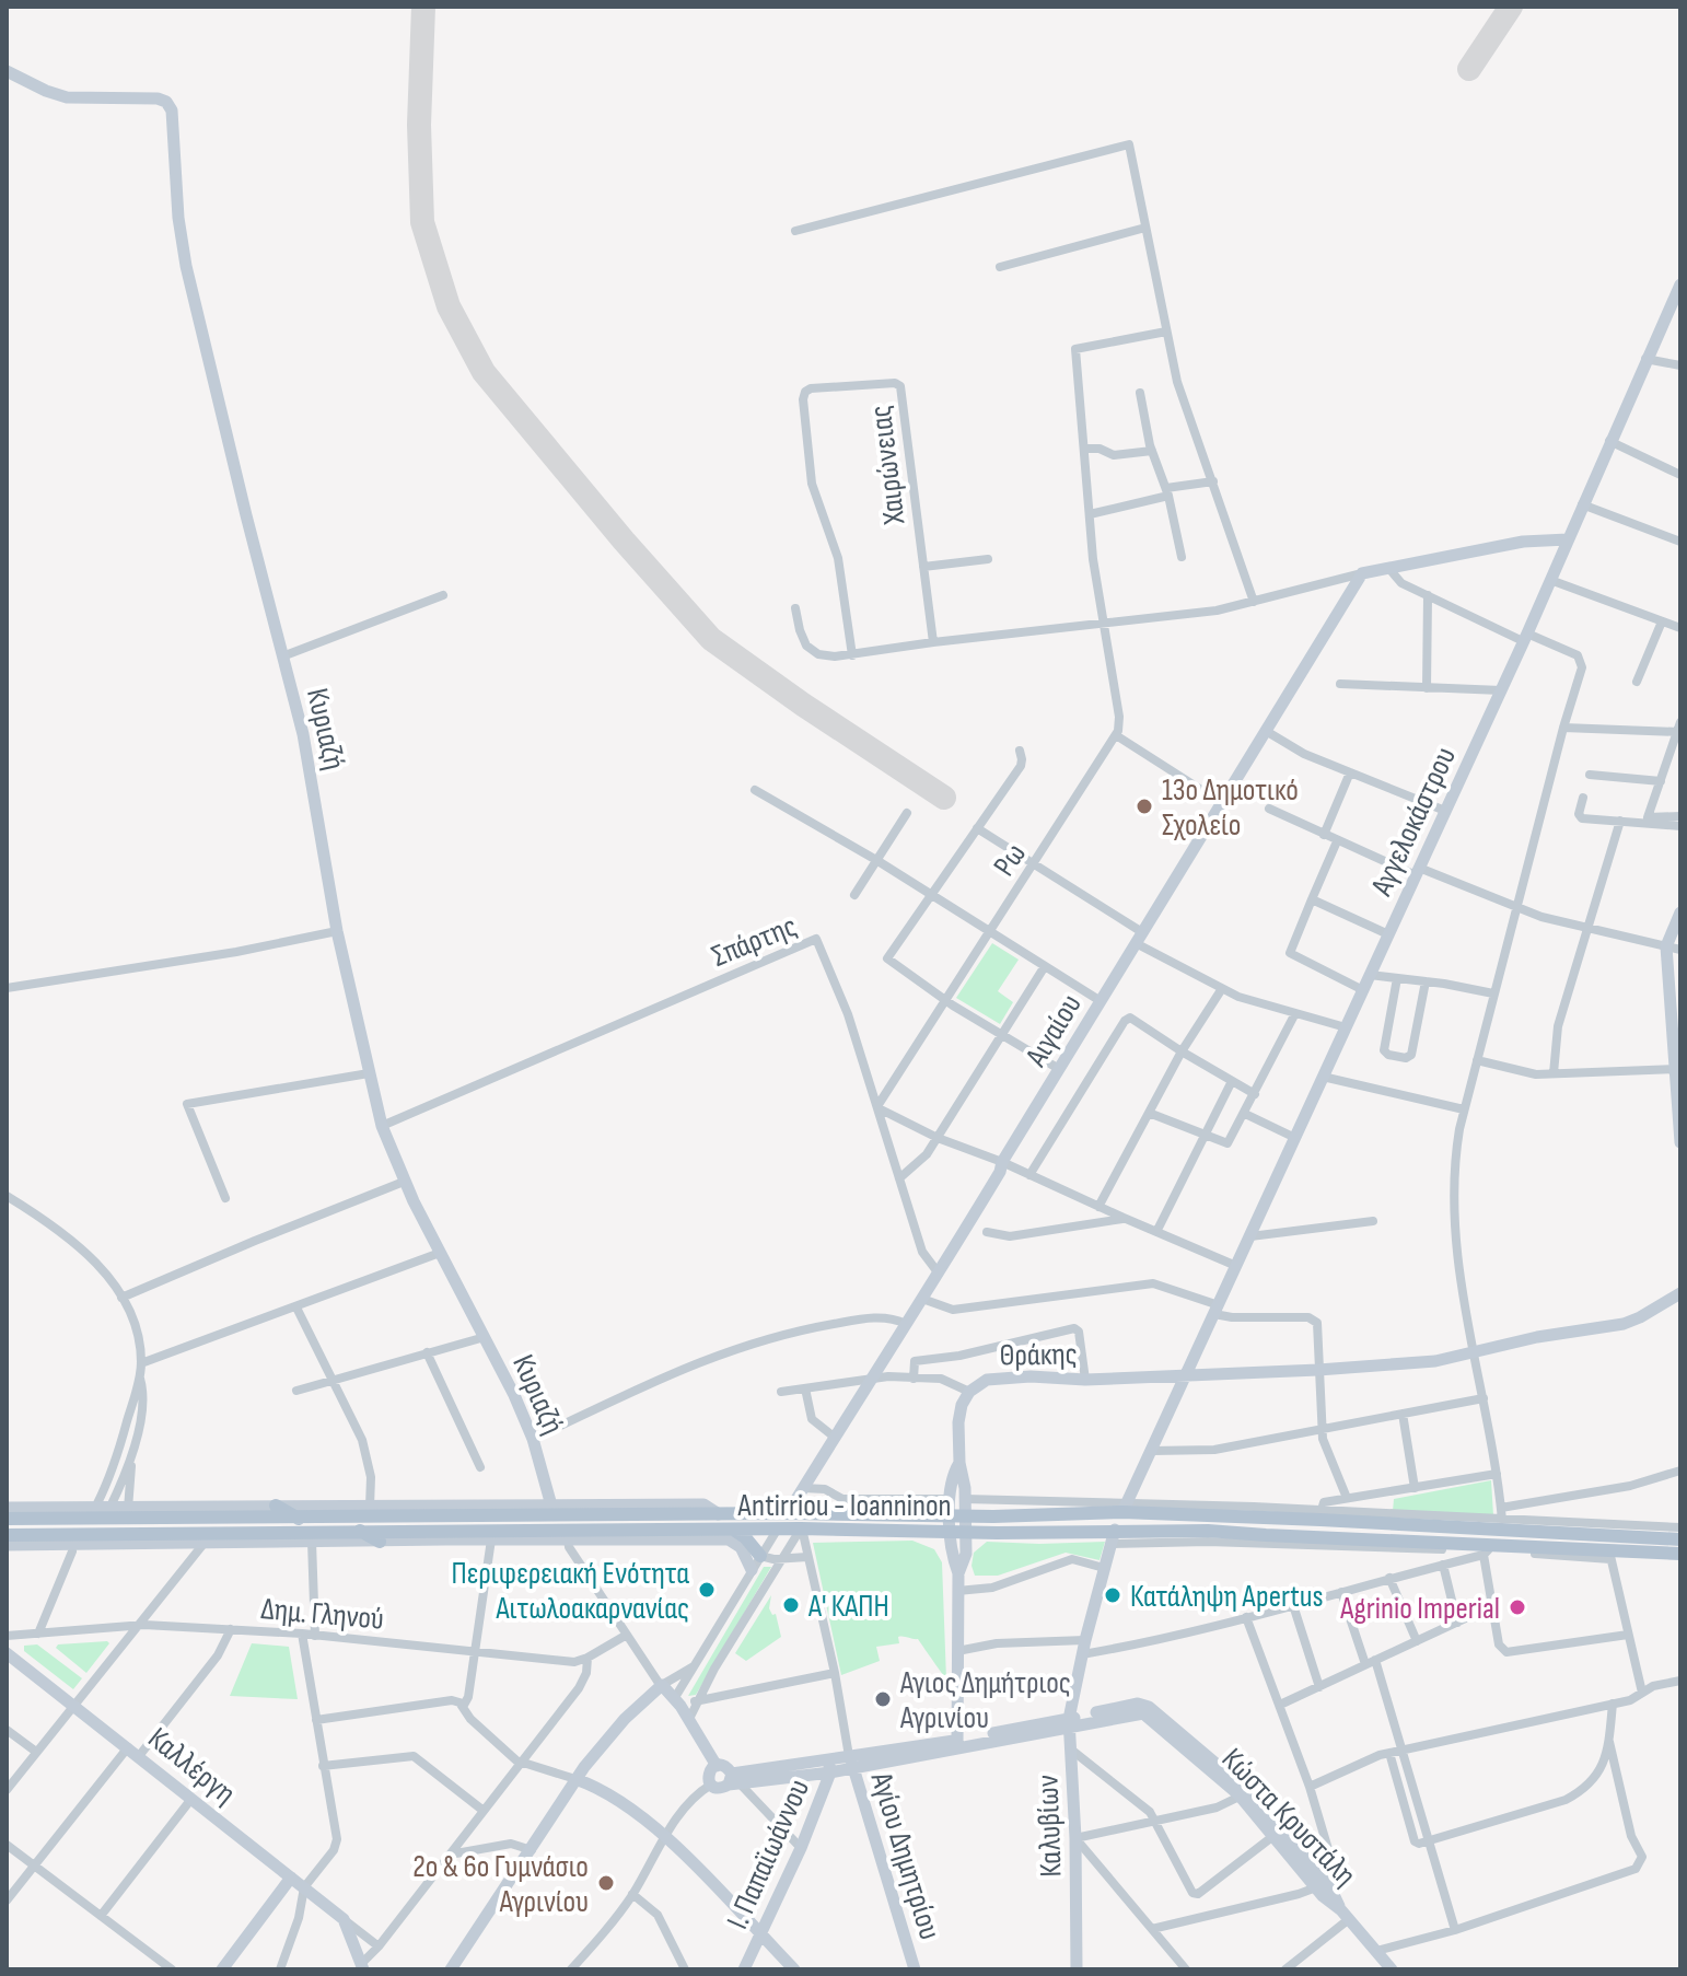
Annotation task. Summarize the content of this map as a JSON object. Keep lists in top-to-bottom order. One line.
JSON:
{"streets":{"main road":["Antirriou - Ioanninon"],"street":["Χαιρώνειας","Κυριαζή","Αγγελοκάστρου","Ρω","Σπάρτης","Αιγαίου","Θράκης","Δημ. Γληνού","Καλλέργη","Κώστα Κρυστάλη","Καλυβίων","Ι. Παπαϊωάννου","Αγίου Δημητρίου"]},"crossings":[["Κυριαζή","Σπάρτης"],["Αγγελοκάστρου","Θράκης"],["Αγγελοκάστρου","Antirriou - Ioanninon"],["Ρω","Σπάρτης"],["Σπάρτης","Αιγαίου"],["Αιγαίου","Antirriou - Ioanninon"],["Antirriou - Ioanninon","Καλυβίων"],["Κώστα Κρυστάλη","Καλυβίων"]],"places":["13ο Δημοτικό Σχολείο","Περιφερειακή Ενότητα Αιτωλοακαρνανίας","Κατάληψη Apertus","Α' ΚΑΠΗ","Agrinio Imperial","Αγιος Δημήτριος Αγρινίου","2ο & 6ο Γυμνάσιο Αγρινίου"]}
